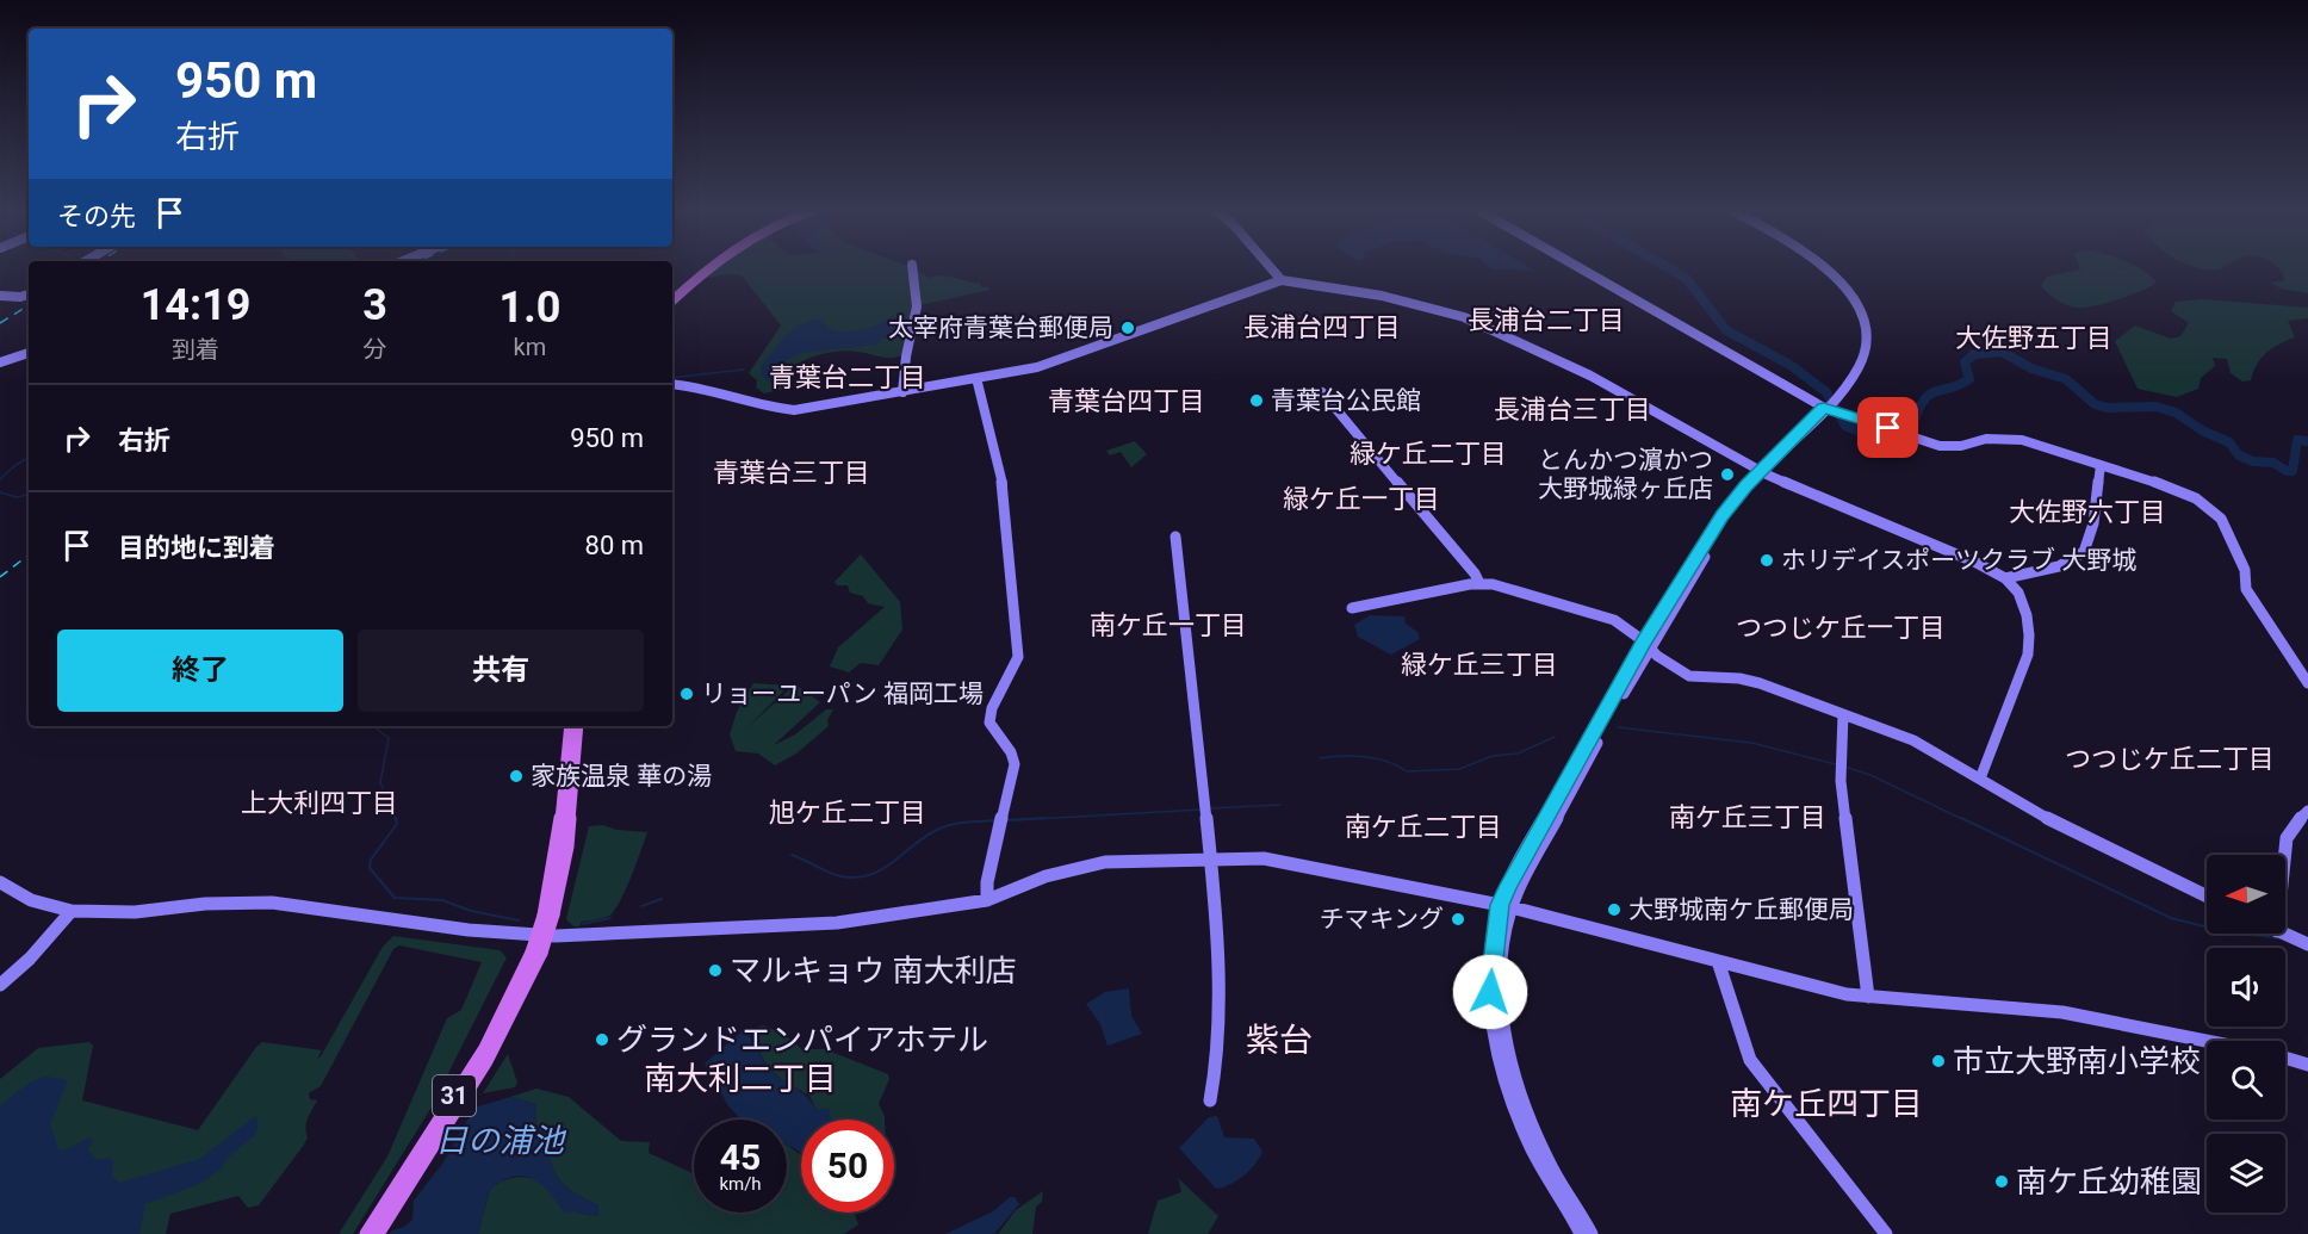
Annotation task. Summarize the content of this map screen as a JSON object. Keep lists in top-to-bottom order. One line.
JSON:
{"streets":{"main road":["31"]},"districts":["長浦台二丁目","長浦台四丁目","大佐野五丁目","青葉台二丁目","青葉台四丁目","長浦台三丁目","緑ケ丘二丁目","青葉台三丁目","緑ケ丘一丁目","大佐野六丁目","南ケ丘一丁目","つつじケ丘一丁目","緑ケ丘三丁目","つつじケ丘二丁目","上大利四丁目","旭ケ丘二丁目","南ケ丘三丁目","南ケ丘二丁目","紫台","南大利二丁目","南ケ丘四丁目"],"water":["日の浦池"],"places":["太宰府青葉台郵便局","青葉台公民館","とんかつ濵かつ 大野城緑ヶ丘店","ホリデイスポーツクラブ 大野城","リョーユーパン 福岡工場","家族温泉 華の湯","大野城南ケ丘郵便局","チマキング","マルキョウ 南大利店","グランドエンパイアホテル","市立大野南小学校","南ケ丘幼稚園"],"north":"left","page":{"turn":["950 m","右折"],"then":"その先","eta":["14:19","到着","3","分","1.0","km"],"list":[{"name":"右折","value":"950 m"},{"name":"目的地に到着","value":"80 m"}],"buttons":["終了","共有"],"speed":"45 km/h","limit":"50"}}
